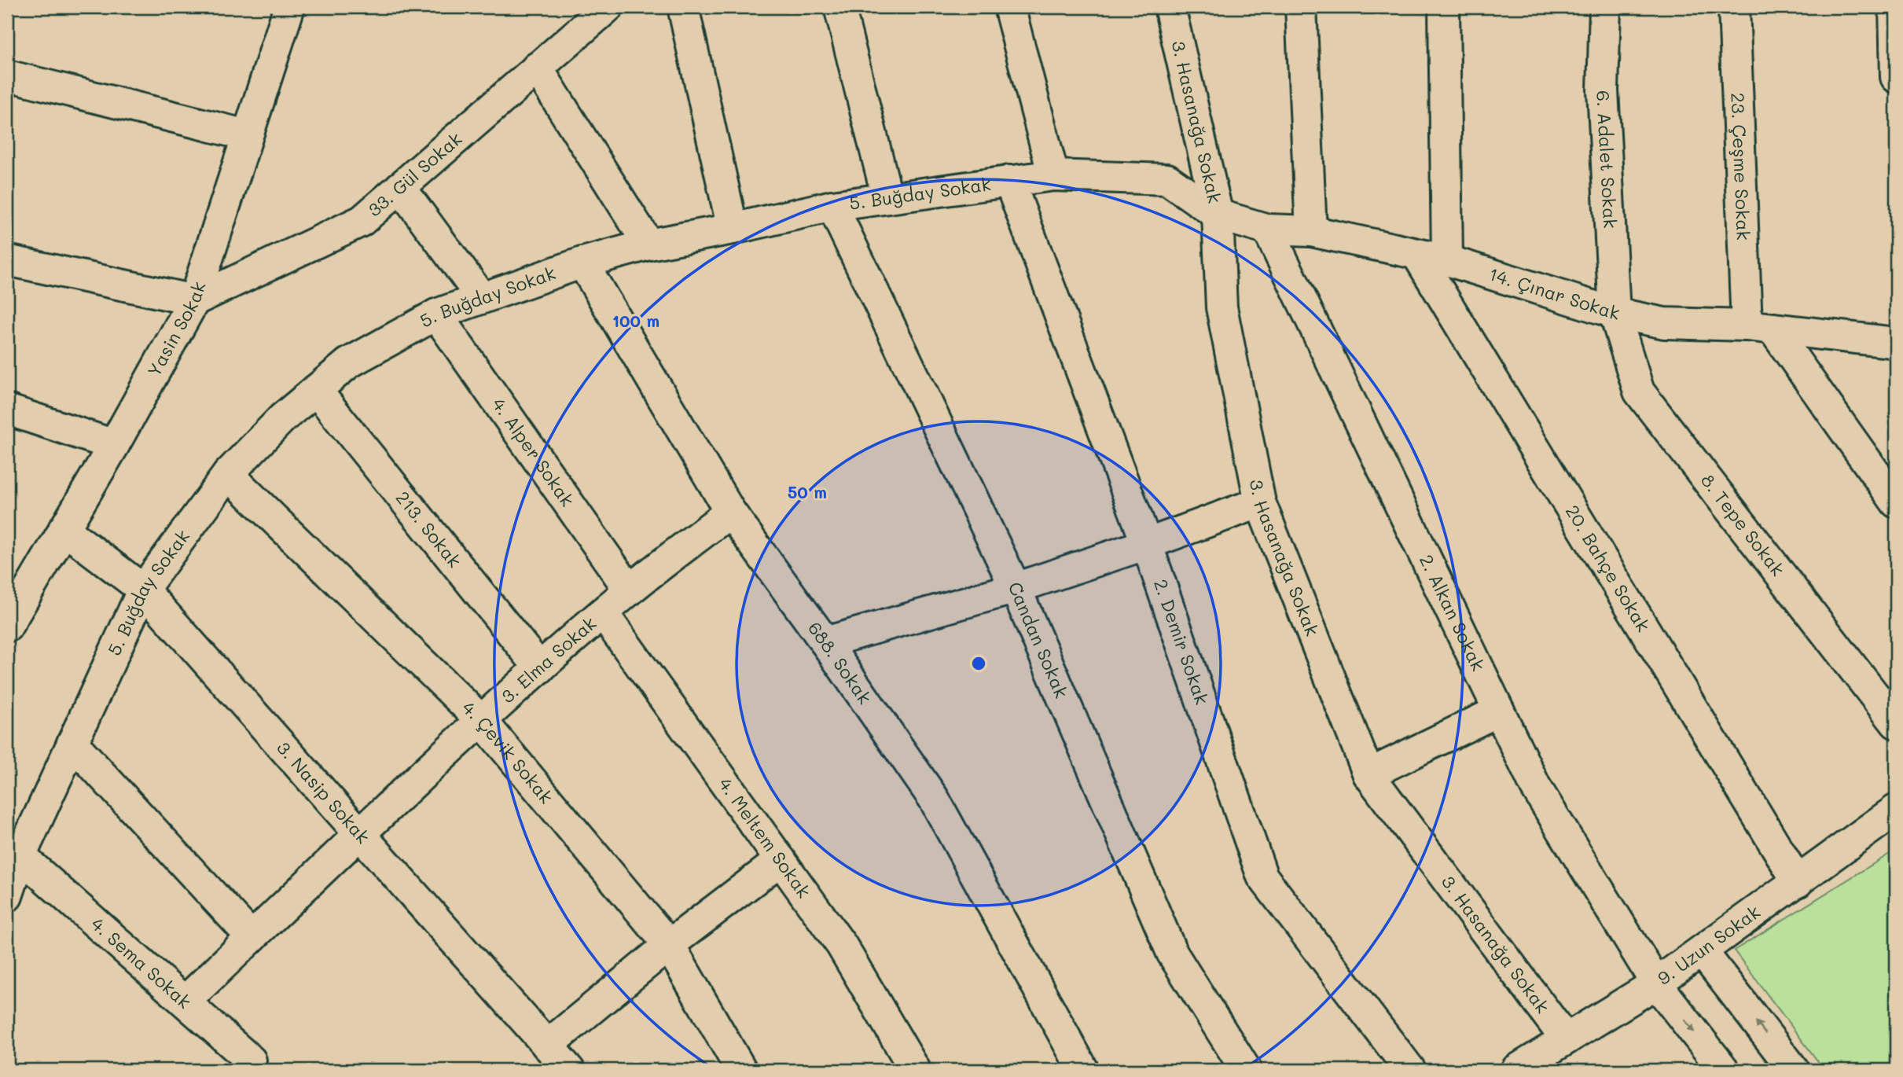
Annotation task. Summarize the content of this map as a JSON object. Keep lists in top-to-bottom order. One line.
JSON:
{"streets":{"street":["3. Hasanağa Sokak","6. Adalet Sokak","23. Çeşme Sokak","33. Gül Sokak","5. Buğday Sokak","14. Çınar Sokak","Yasin Sokak","4. Alper Sokak","8. Tepe Sokak","213. Sokak","20. Bahçe Sokak","2. Alkan Sokak","Candan Sokak","2. Demir Sokak","3. Elma Sokak","688. Sokak","4. Çevik Sokak","3. Nasip Sokak","4. Meltem Sokak","9. Uzun Sokak","4. Sema Sokak"]},"crossings":[["3. Hasanağa Sokak","5. Buğday Sokak"],["3. Hasanağa Sokak","14. Çınar Sokak"],["3. Hasanağa Sokak","9. Uzun Sokak"],["6. Adalet Sokak","14. Çınar Sokak"],["6. Adalet Sokak","8. Tepe Sokak"],["23. Çeşme Sokak","14. Çınar Sokak"],["33. Gül Sokak","Yasin Sokak"],["5. Buğday Sokak","14. Çınar Sokak"],["5. Buğday Sokak","4. Alper Sokak"],["5. Buğday Sokak","213. Sokak"],["5. Buğday Sokak","Candan Sokak"],["5. Buğday Sokak","2. Demir Sokak"],["5. Buğday Sokak","688. Sokak"],["5. Buğday Sokak","4. Çevik Sokak"],["5. Buğday Sokak","3. Nasip Sokak"],["5. Buğday Sokak","4. Sema Sokak"],["14. Çınar Sokak","8. Tepe Sokak"],["14. Çınar Sokak","20. Bahçe Sokak"],["14. Çınar Sokak","2. Alkan Sokak"],["Yasin Sokak","3. Nasip Sokak"],["4. Alper Sokak","3. Elma Sokak"],["213. Sokak","3. Elma Sokak"],["20. Bahçe Sokak","9. Uzun Sokak"],["2. Alkan Sokak","9. Uzun Sokak"],["3. Elma Sokak","688. Sokak"],["3. Elma Sokak","4. Çevik Sokak"],["3. Elma Sokak","3. Nasip Sokak"],["3. Elma Sokak","4. Meltem Sokak"],["3. Elma Sokak","4. Sema Sokak"]],"rings":["100 m","50 m"]}
